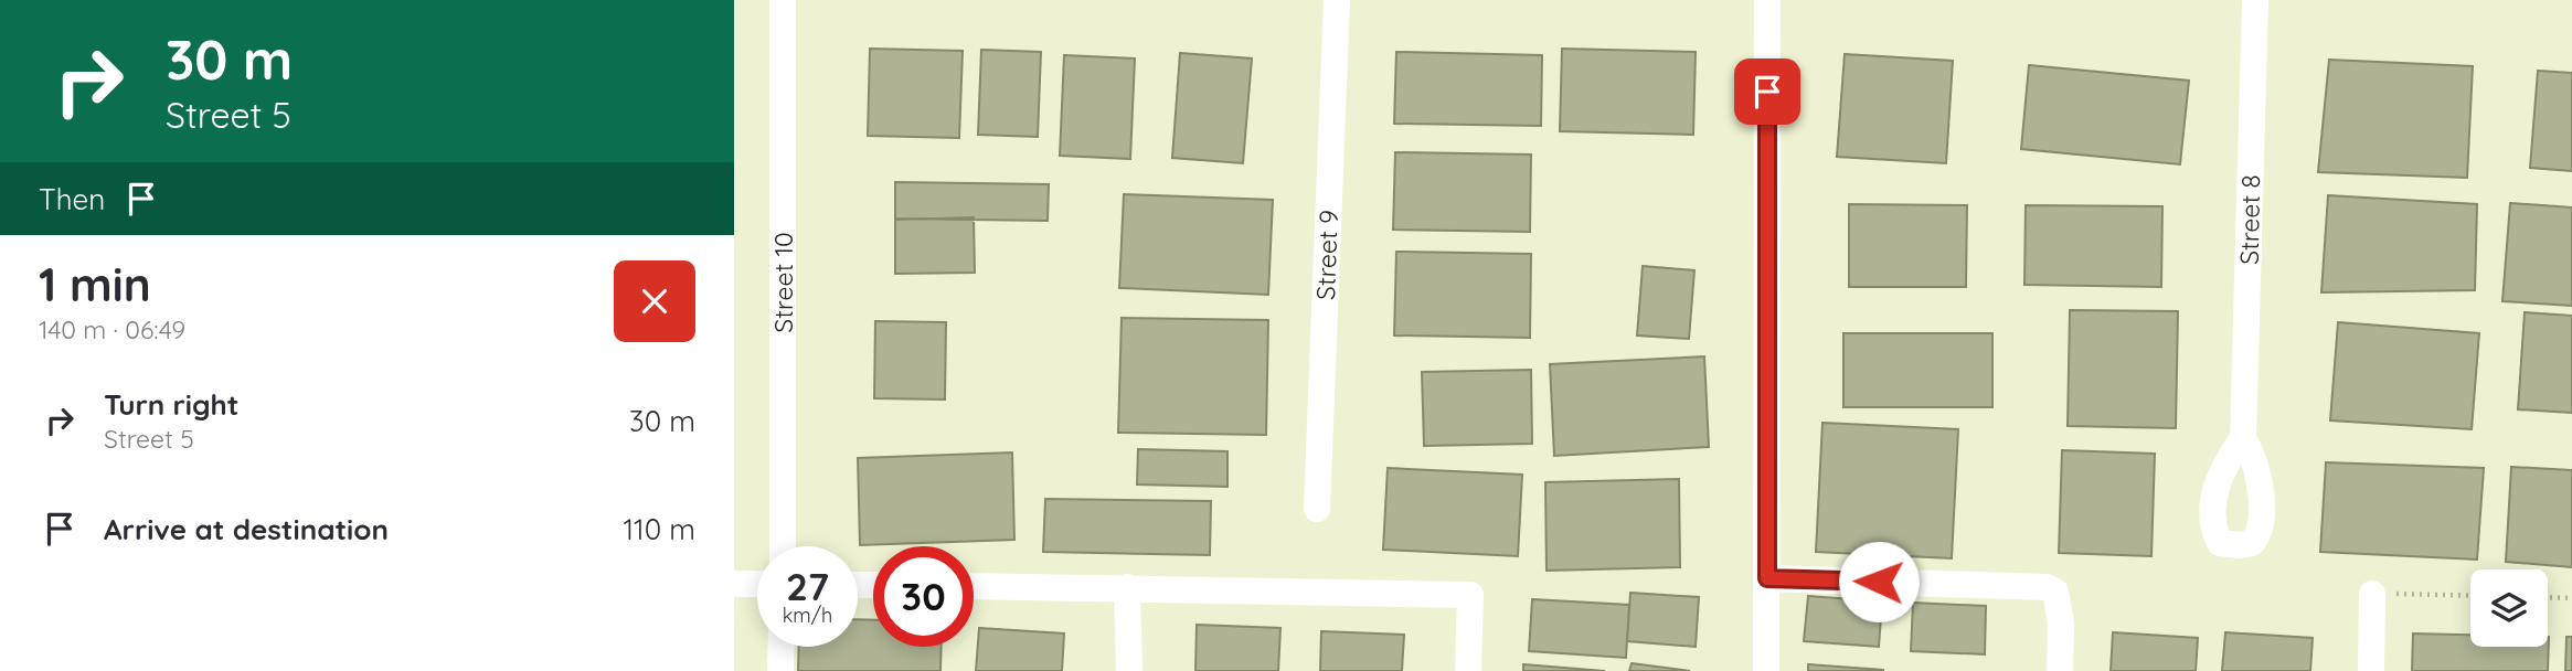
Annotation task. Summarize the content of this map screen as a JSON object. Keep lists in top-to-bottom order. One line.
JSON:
{"streets":{"street":["Street 8","Street 9","Street 10"]},"page":{"turn":["30 m","Street 5"],"then":"Then","heading":["1 min","140 m · 06:49"],"list":[{"name":"Turn right","note":"Street 5","value":"30 m"},{"name":"Arrive at destination","value":"110 m"}],"speed":"27 km/h","limit":"30"}}
